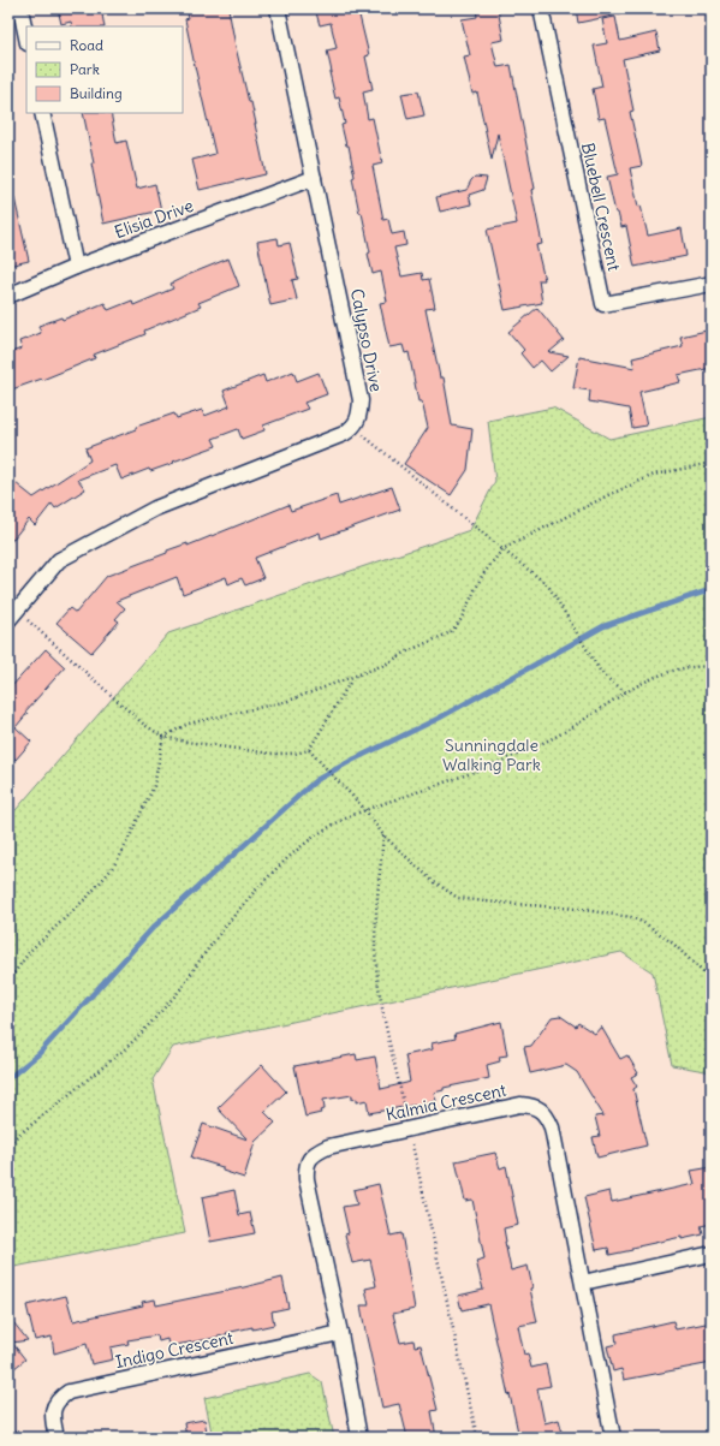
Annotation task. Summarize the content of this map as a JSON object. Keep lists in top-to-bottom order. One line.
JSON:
{"streets":{"street":["Bluebell Crescent","Elisia Drive","Calypso Drive","Kalmia Crescent","Indigo Crescent"]},"crossings":[["Elisia Drive","Calypso Drive"],["Kalmia Crescent","Indigo Crescent"]],"parks":["Sunningdale Walking Park"],"legend":["Road","Park","Building"]}
